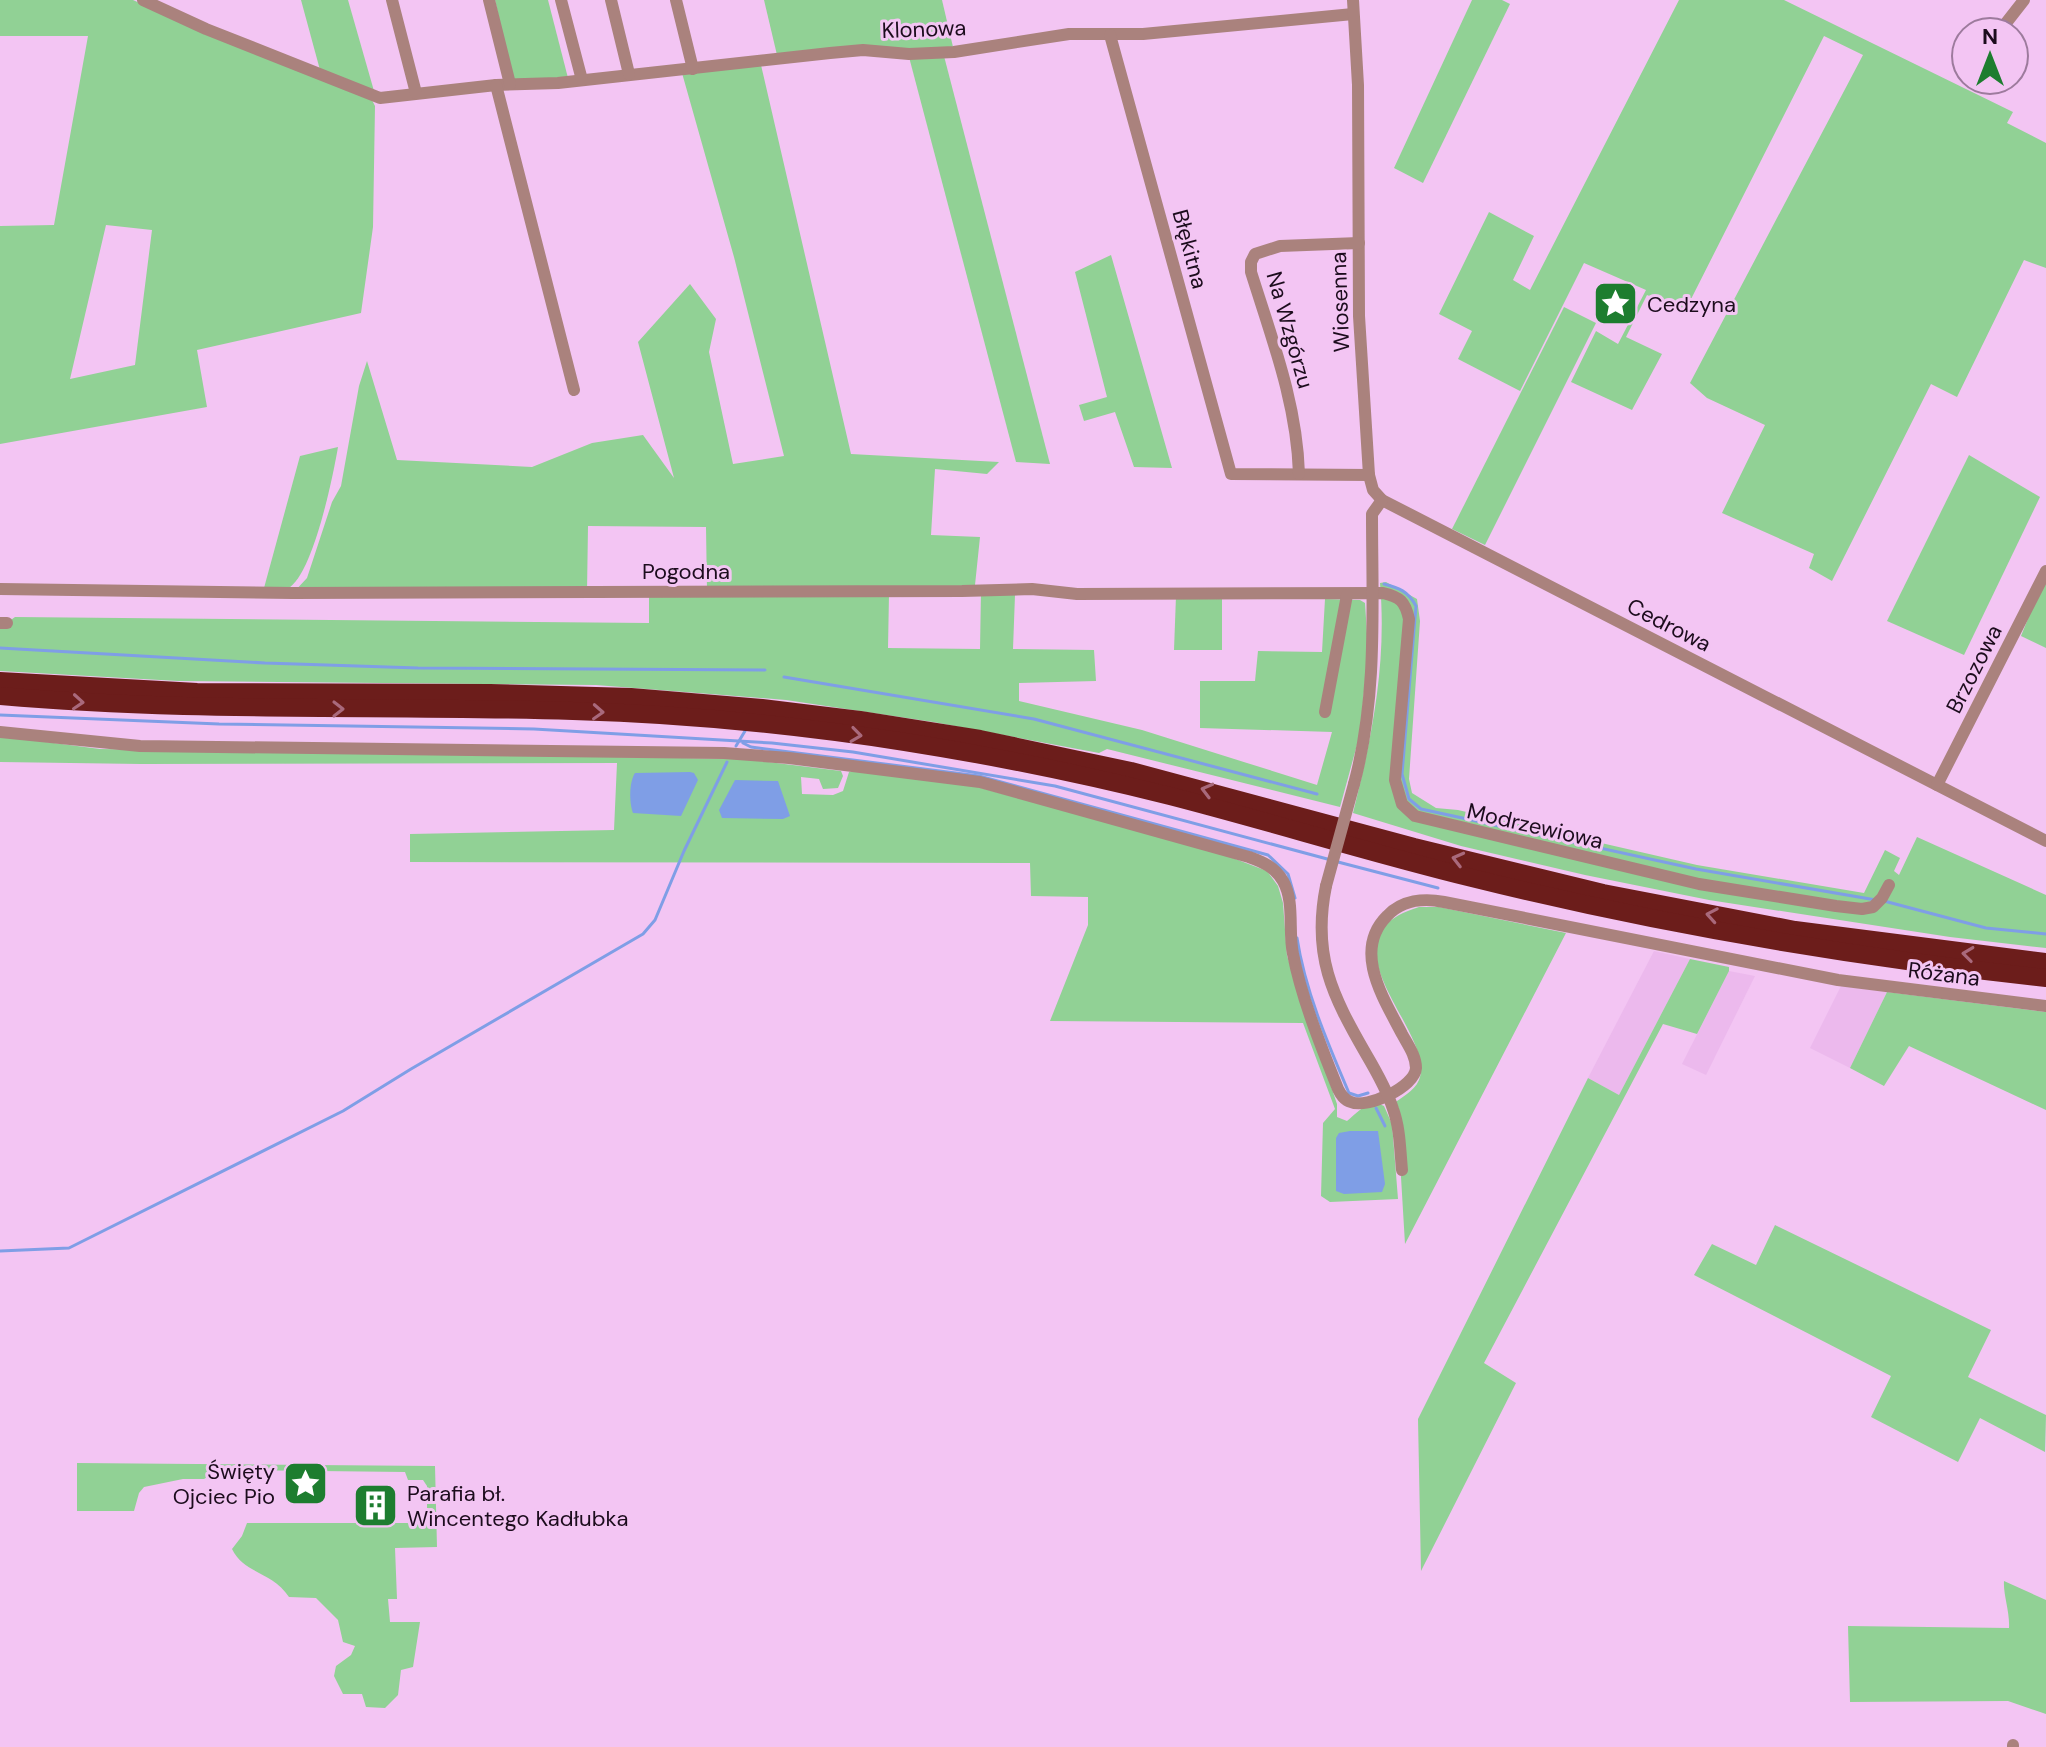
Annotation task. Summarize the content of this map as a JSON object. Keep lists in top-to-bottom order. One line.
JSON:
{"streets":{"street":["Klonowa","Błękitna","Wiosenna","Na Wzgórzu","Pogodna","Cedrowa","Brzozowa","Modrzewiowa","Różana"]},"crossings":[["Klonowa","Błękitna"],["Klonowa","Wiosenna"],["Błękitna","Na Wzgórzu"],["Wiosenna","Na Wzgórzu"],["Wiosenna","Cedrowa"],["Pogodna","Modrzewiowa"],["Cedrowa","Brzozowa"]],"places":{"place":["Cedzyna","Święty Ojciec Pio"],"building":["Parafia bł. Wincentego Kadłubka"]},"north":"top"}
